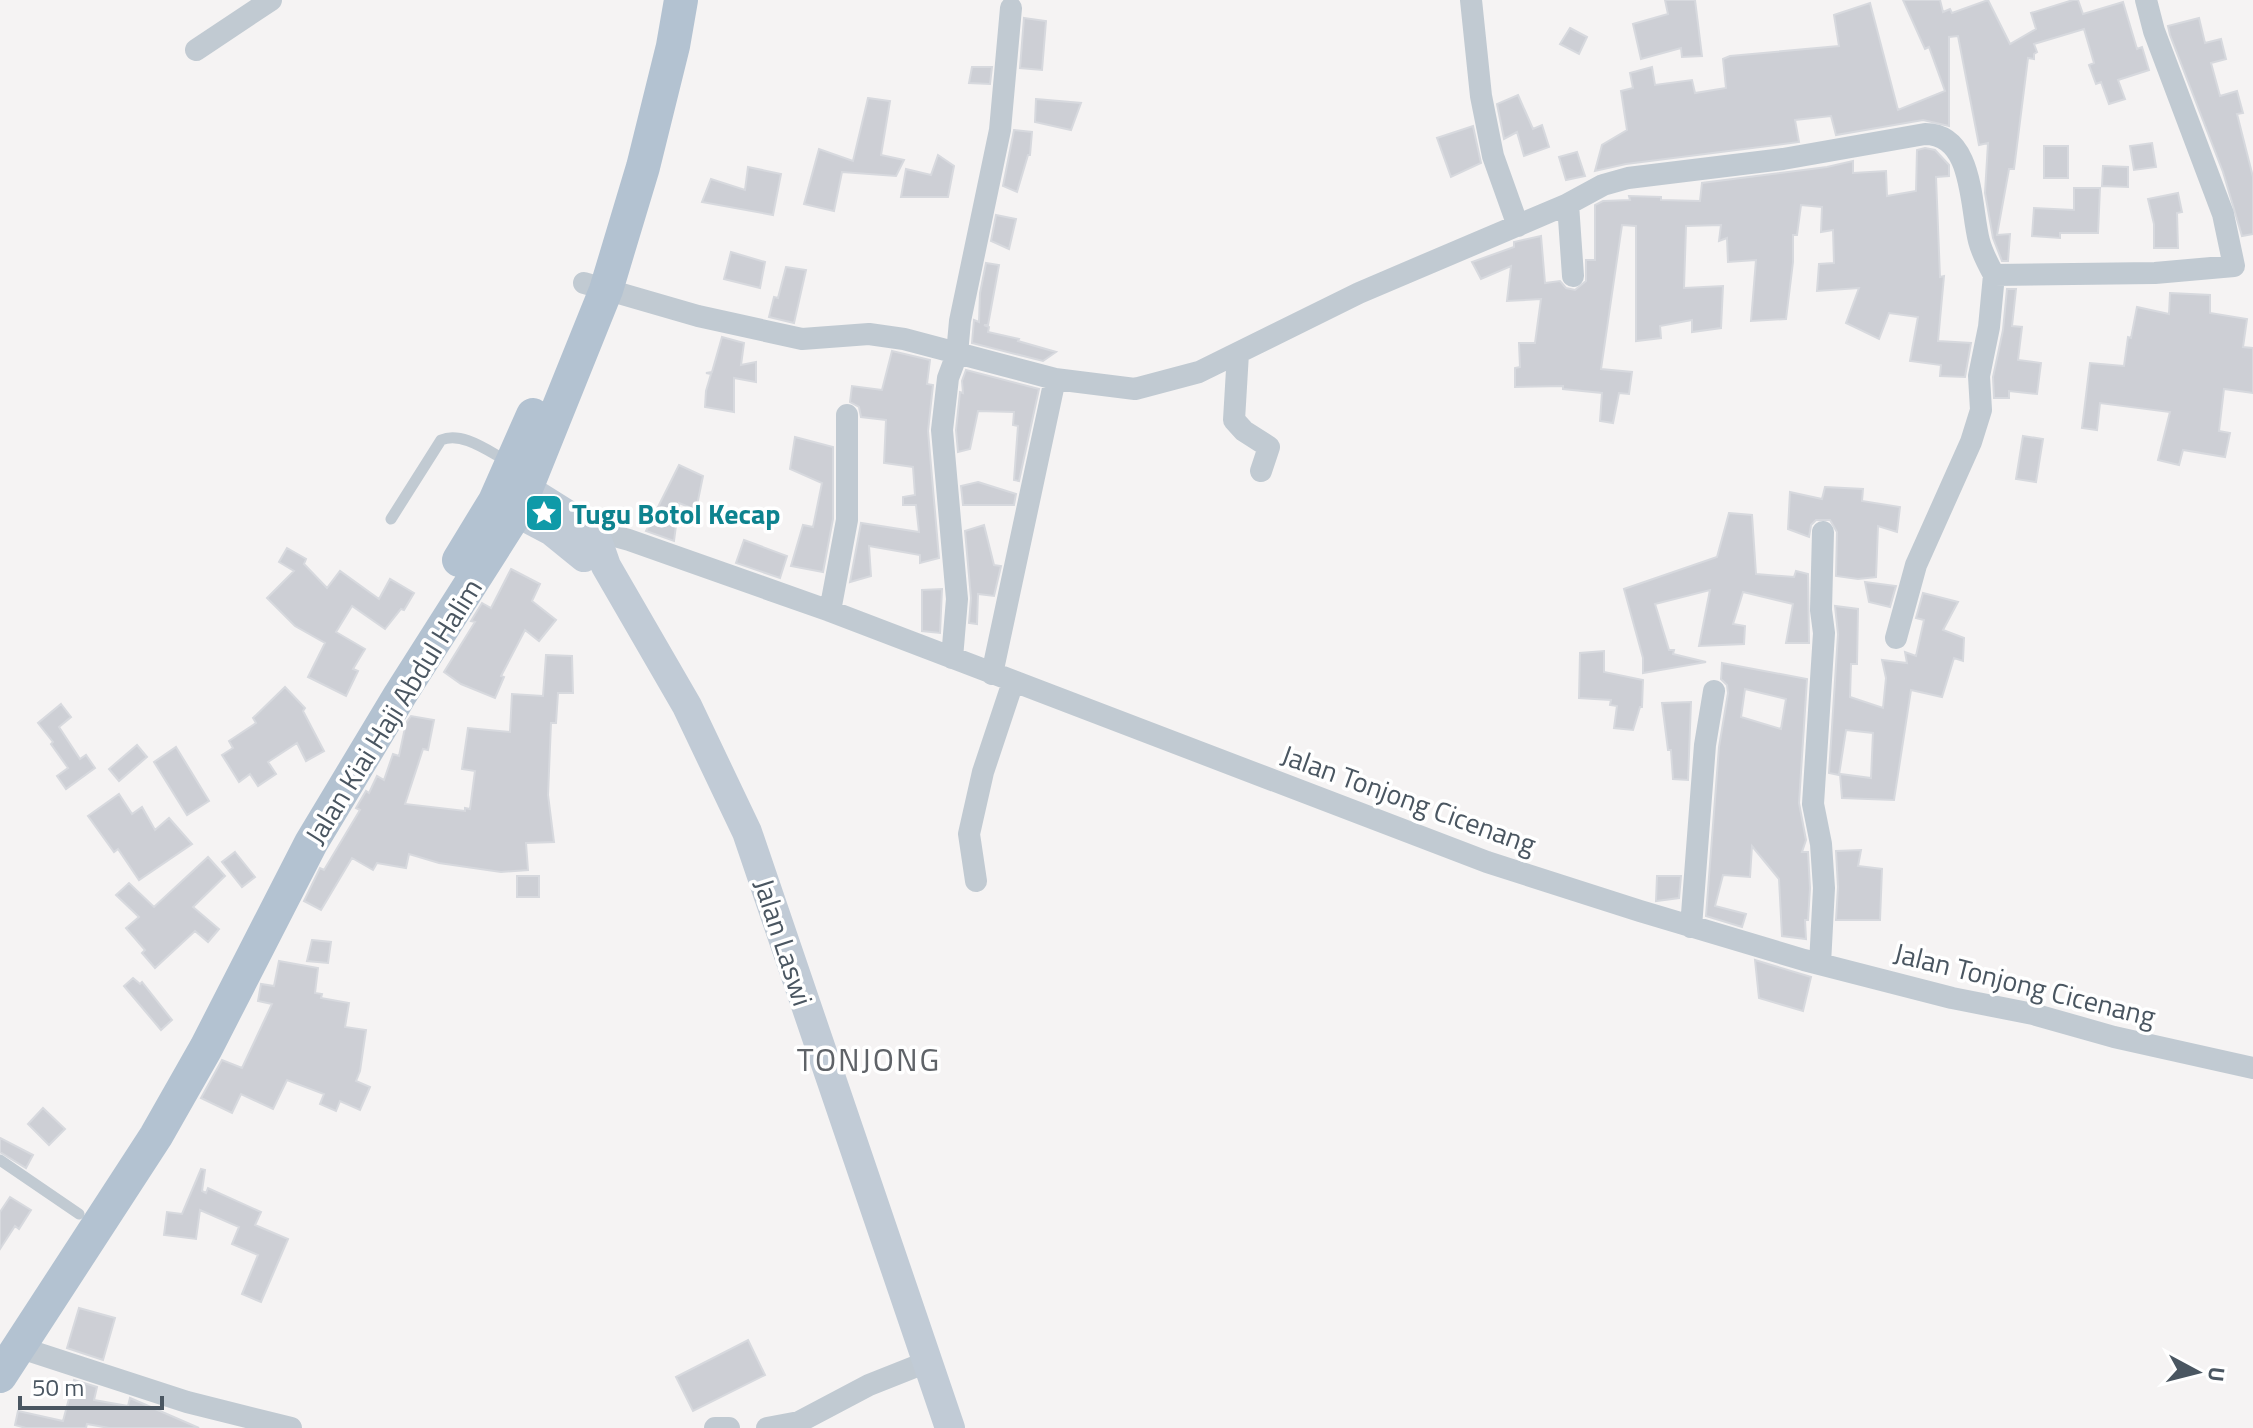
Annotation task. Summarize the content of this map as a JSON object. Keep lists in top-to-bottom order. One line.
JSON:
{"streets":{"main road":["Jalan Kiai Haji Abdul Halim","Jalan Laswi"],"street":["Jalan Tonjong Cicenang"]},"crossings":[["Jalan Kiai Haji Abdul Halim","Jalan Laswi"],["Jalan Tonjong Cicenang","Jalan Laswi"]],"districts":["TONJONG"],"places":{"place":["Tugu Botol Kecap"]},"scale_bar":"50 m","north":"right"}
